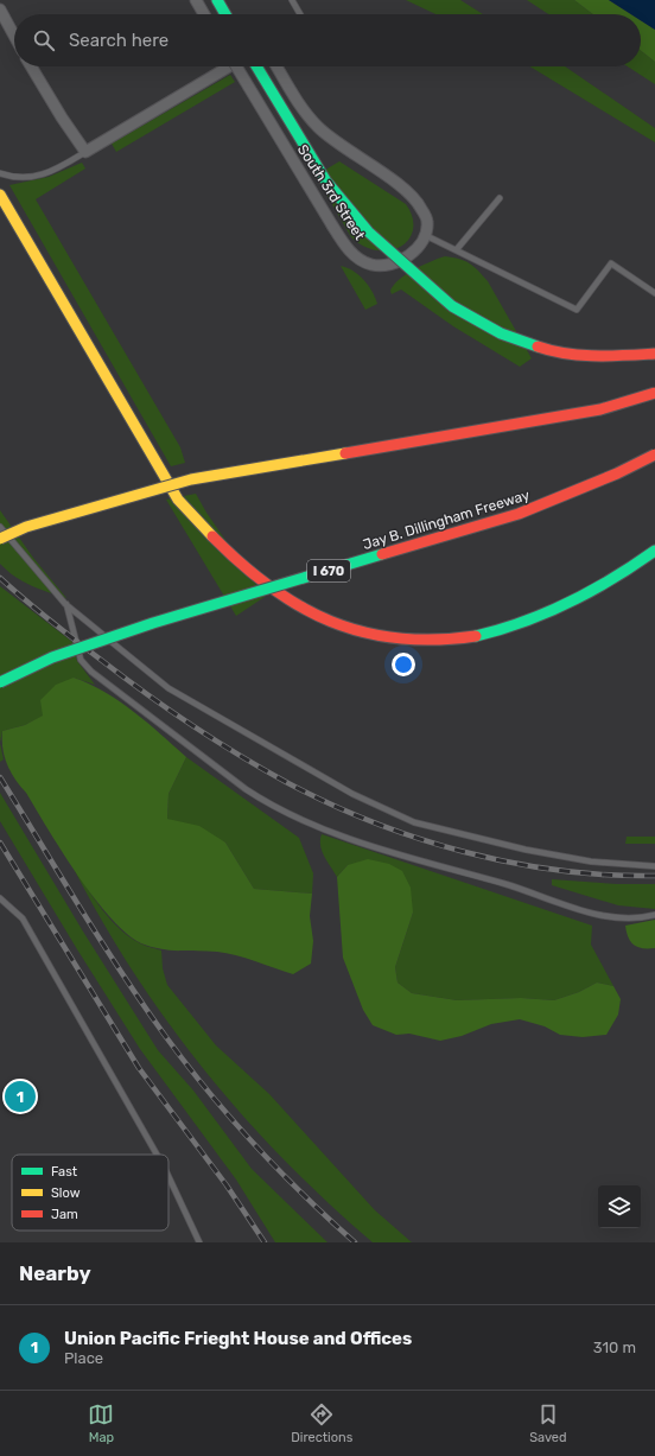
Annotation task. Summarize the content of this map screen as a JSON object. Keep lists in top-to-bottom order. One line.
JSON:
{"streets":{"highway":["Jay B. Dillingham Freeway","I 670"],"street":["South 3rd Street"]},"legend":["Fast","Slow","Jam"],"page":{"search":"Search here","pins":"1","heading":"Nearby","list":[{"mark":"1","name":"Union Pacific Frieght House and Offices","note":"Place","value":"310 m"}],"nav":["Map","Directions","Saved"]}}
